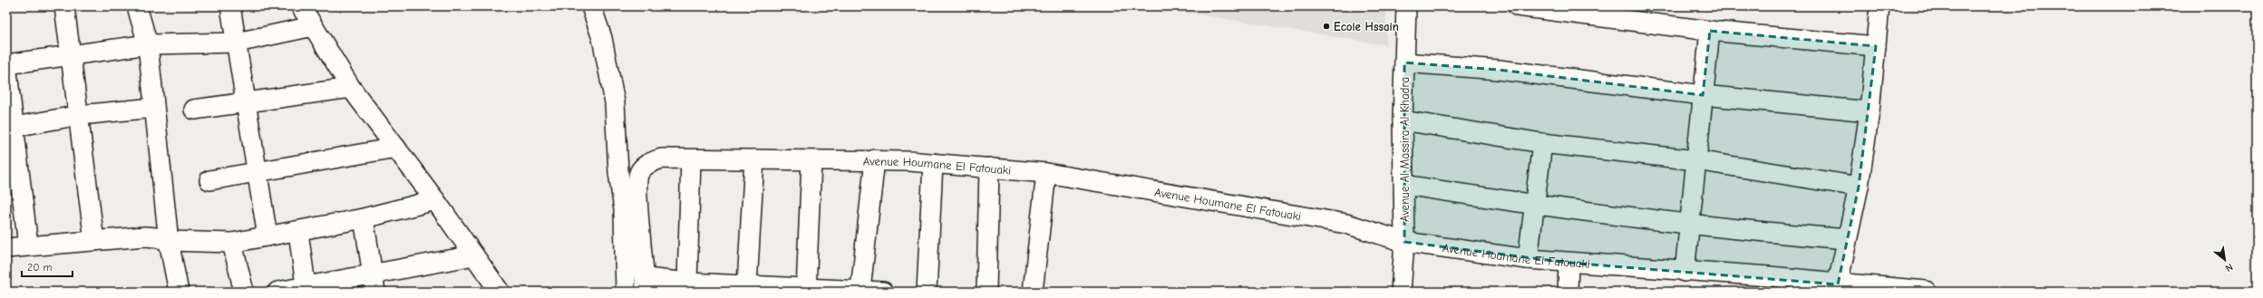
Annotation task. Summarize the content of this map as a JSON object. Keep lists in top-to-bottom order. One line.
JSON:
{"streets":{"street":["Avenue Al Massira Al Khadra","Avenue Houmane El Fatouaki"]},"crossings":[["Avenue Al Massira Al Khadra","Avenue Houmane El Fatouaki"]],"places":["Ecole Hssain"],"scale_bar":"20 m","north":"bottom right"}
